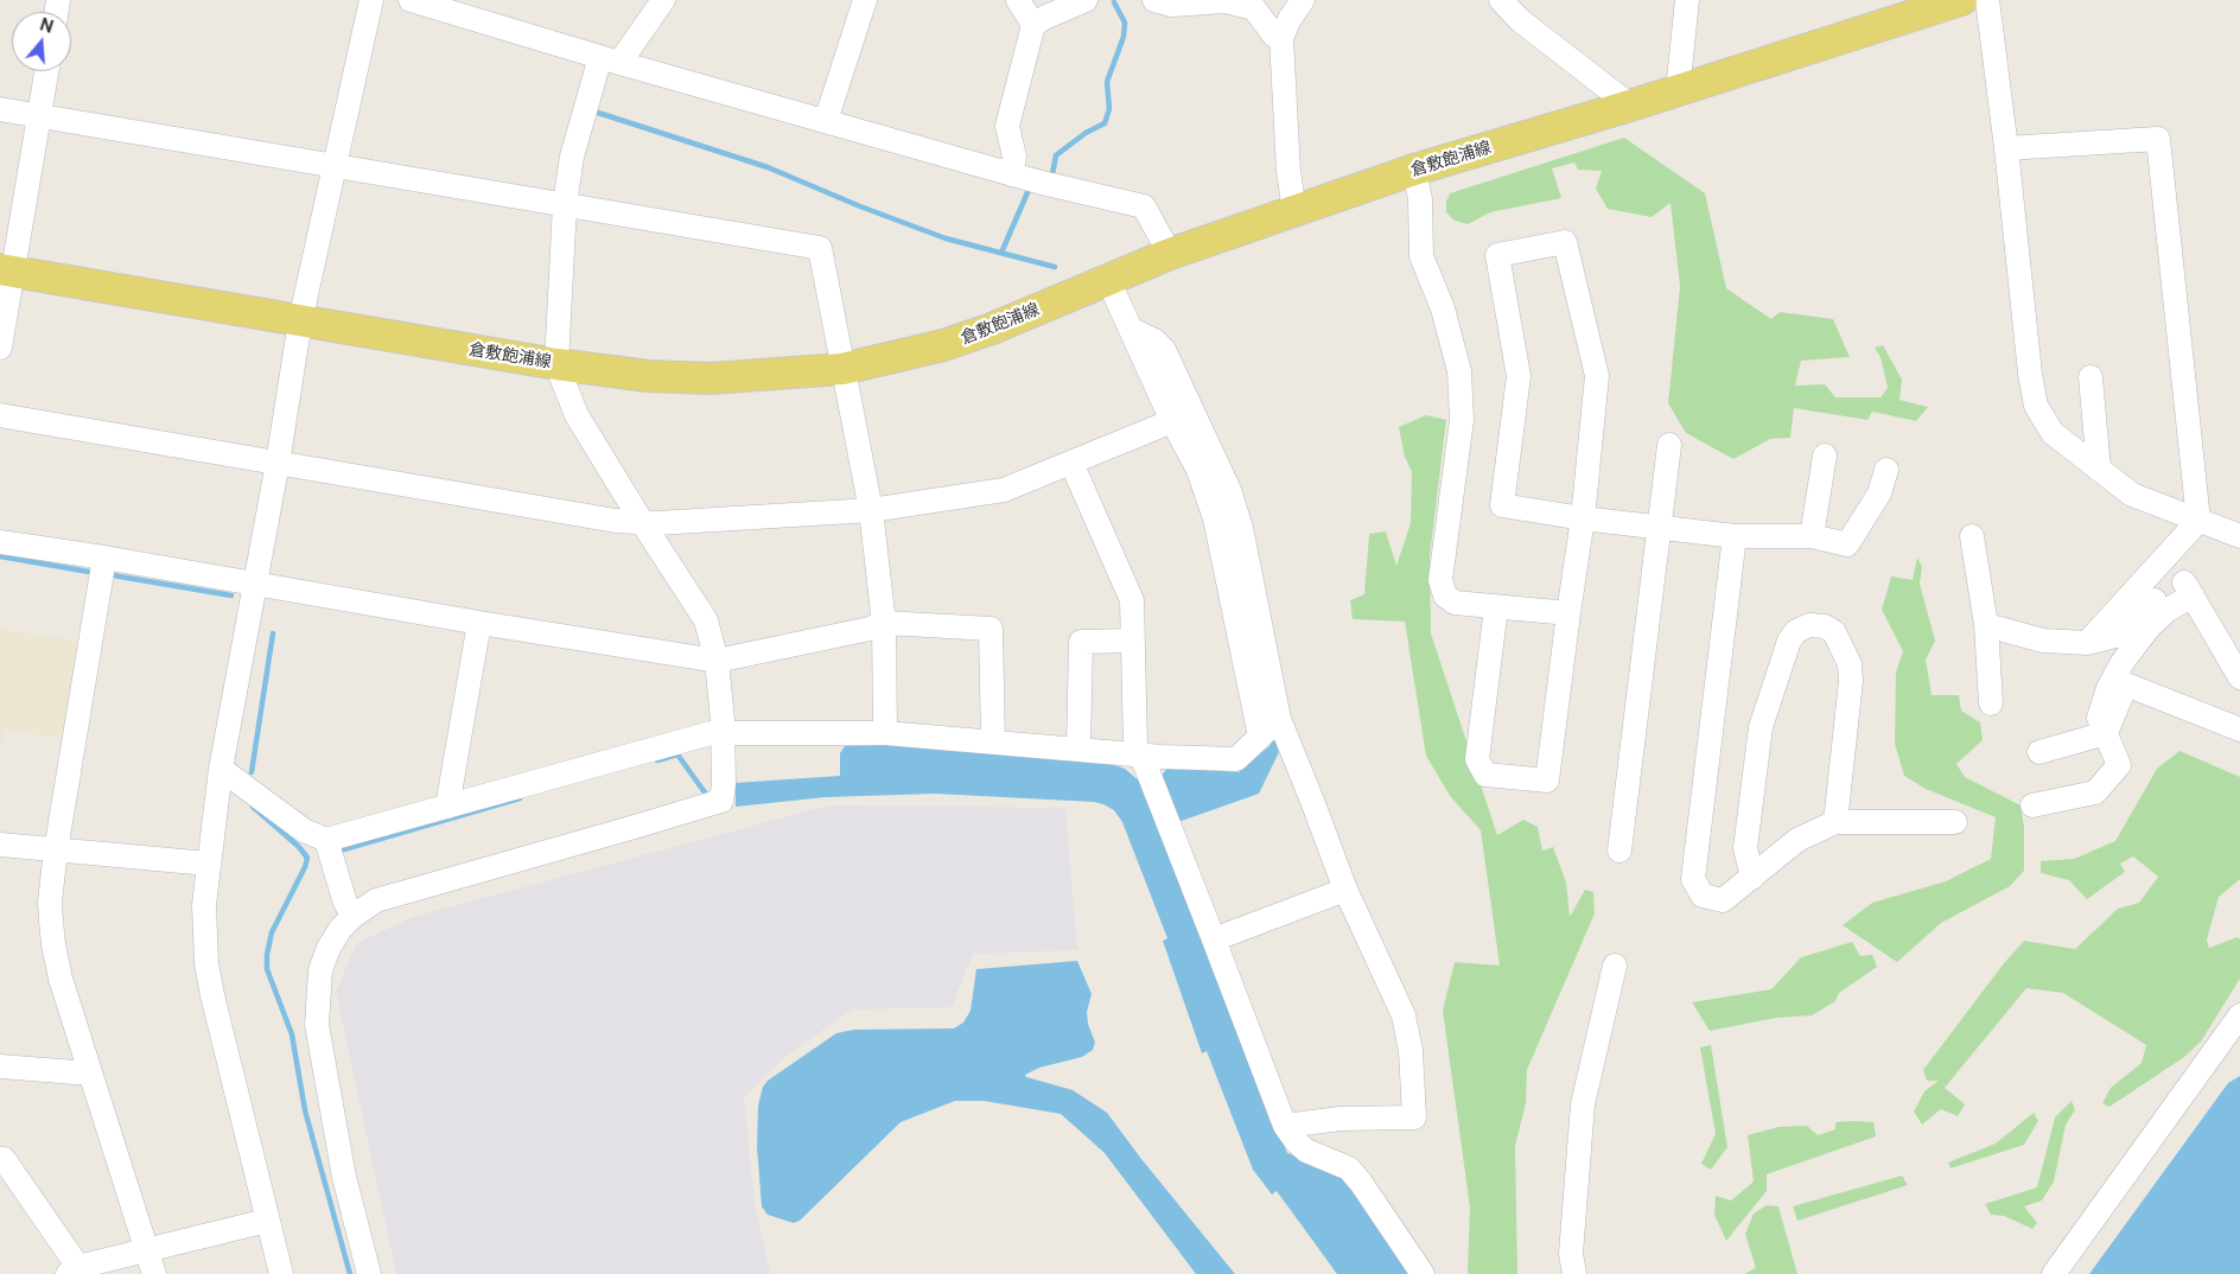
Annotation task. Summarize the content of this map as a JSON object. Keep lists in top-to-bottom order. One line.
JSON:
{"streets":{"main road":["倉敷飽浦線"]},"north":"top"}
